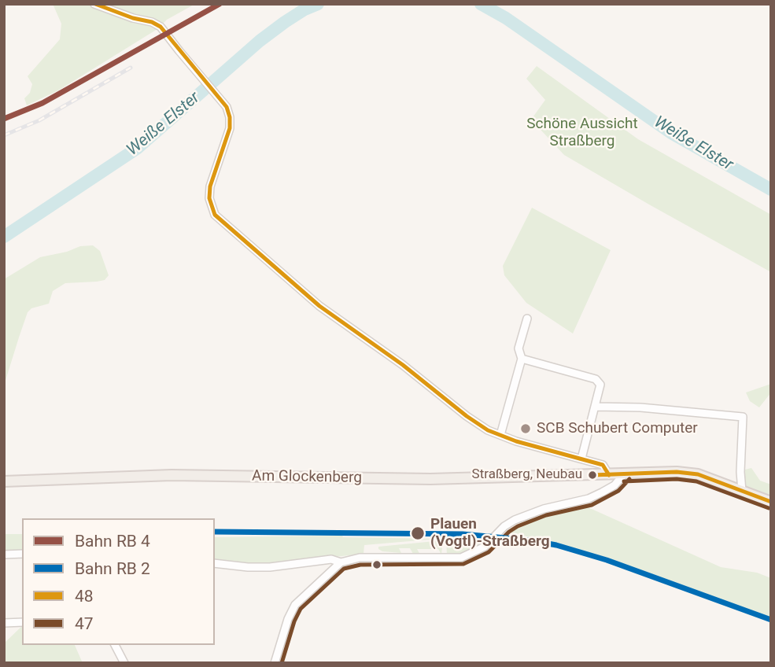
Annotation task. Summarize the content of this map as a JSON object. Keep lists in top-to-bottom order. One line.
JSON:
{"streets":{"main road":["Am Glockenberg"]},"water":["Weiße Elster"],"parks":["Schöne Aussicht Straßberg"],"places":["SCB Schubert Computer","Straßberg, Neubau","Plauen (Vogtl)-Straßberg"],"lines":["transit line 48","transit line 47"],"legend":["Bahn RB 4","Bahn RB 2","48","47"]}
